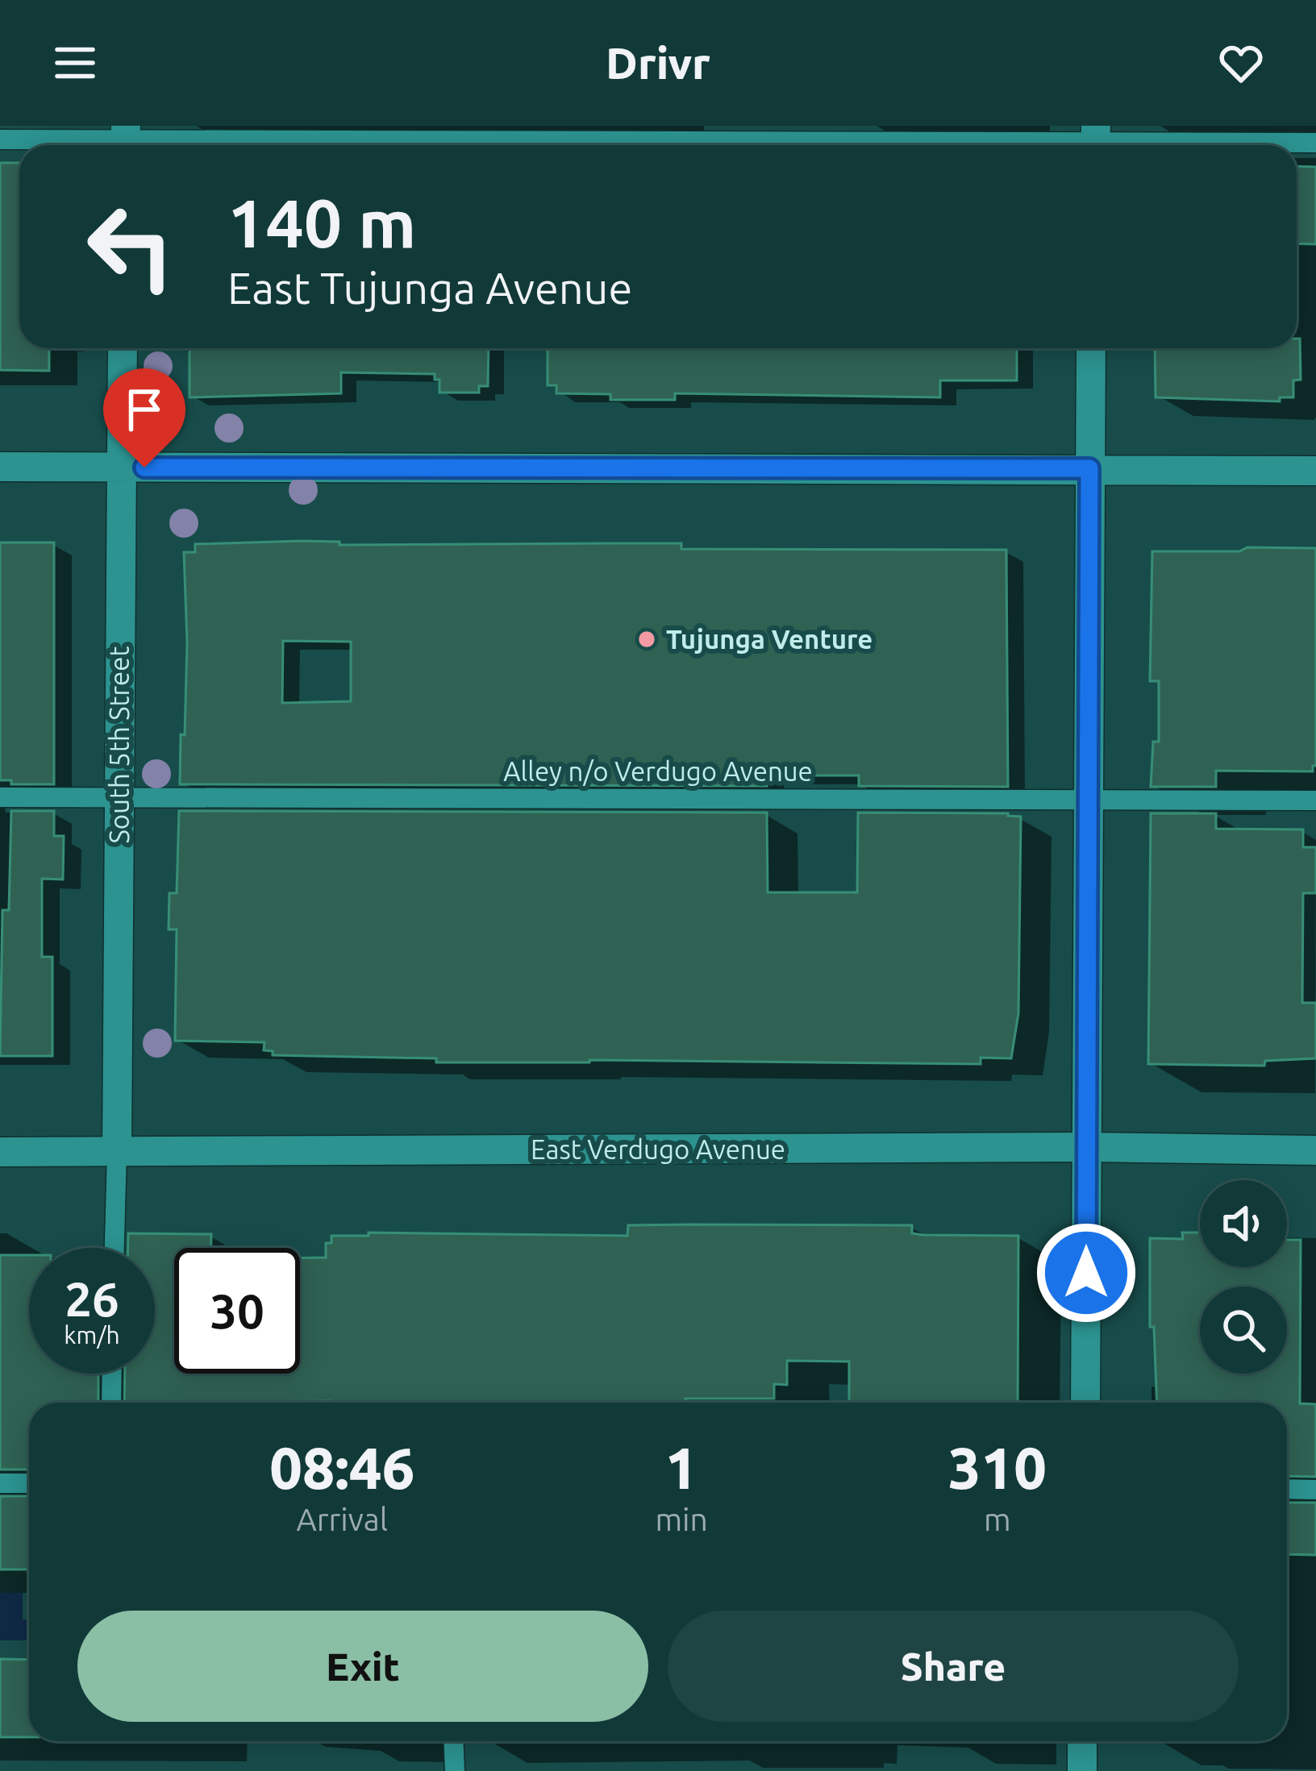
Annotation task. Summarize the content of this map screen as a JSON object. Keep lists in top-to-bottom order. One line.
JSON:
{"streets":{"street":["South 5th Street","East Verdugo Avenue"],"lane":["Alley n/o Verdugo Avenue"]},"crossings":[["South 5th Street","Alley n/o Verdugo Avenue"],["South 5th Street","East Verdugo Avenue"]],"places":["Tujunga Venture"],"page":{"header":"Drivr","turn":["140 m","East Tujunga Avenue"],"speed":"26 km/h","limit":"30","eta":["08:46","Arrival","1","min","310","m"],"buttons":["Exit","Share"]}}
